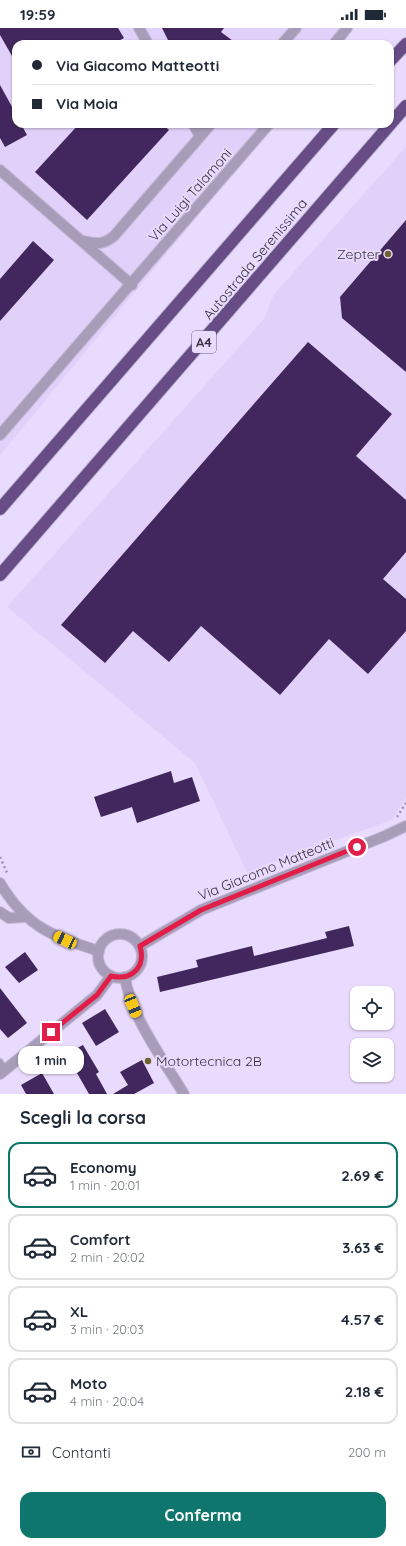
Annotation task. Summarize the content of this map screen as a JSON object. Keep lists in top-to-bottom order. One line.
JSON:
{"streets":{"highway":["Autostrada Serenissima","A4"],"street":["Via Luigi Talamoni","Via Giacomo Matteotti"]},"places":["Zepter","Motortecnica 2B"],"page":{"status":"19:59","banner":["Via Giacomo Matteotti","Via Moia"],"bubble":"1 min","heading":"Scegli la corsa","list":[{"name":"Economy","note":"1 min · 20:01","value":"2.69 €"},{"name":"Comfort","note":"2 min · 20:02","value":"3.63 €"},{"name":"XL","note":"3 min · 20:03","value":"4.57 €"},{"name":"Moto","note":"4 min · 20:04","value":"2.18 €"}],"pay":["Contanti","200 m"],"buttons":"Conferma"}}
